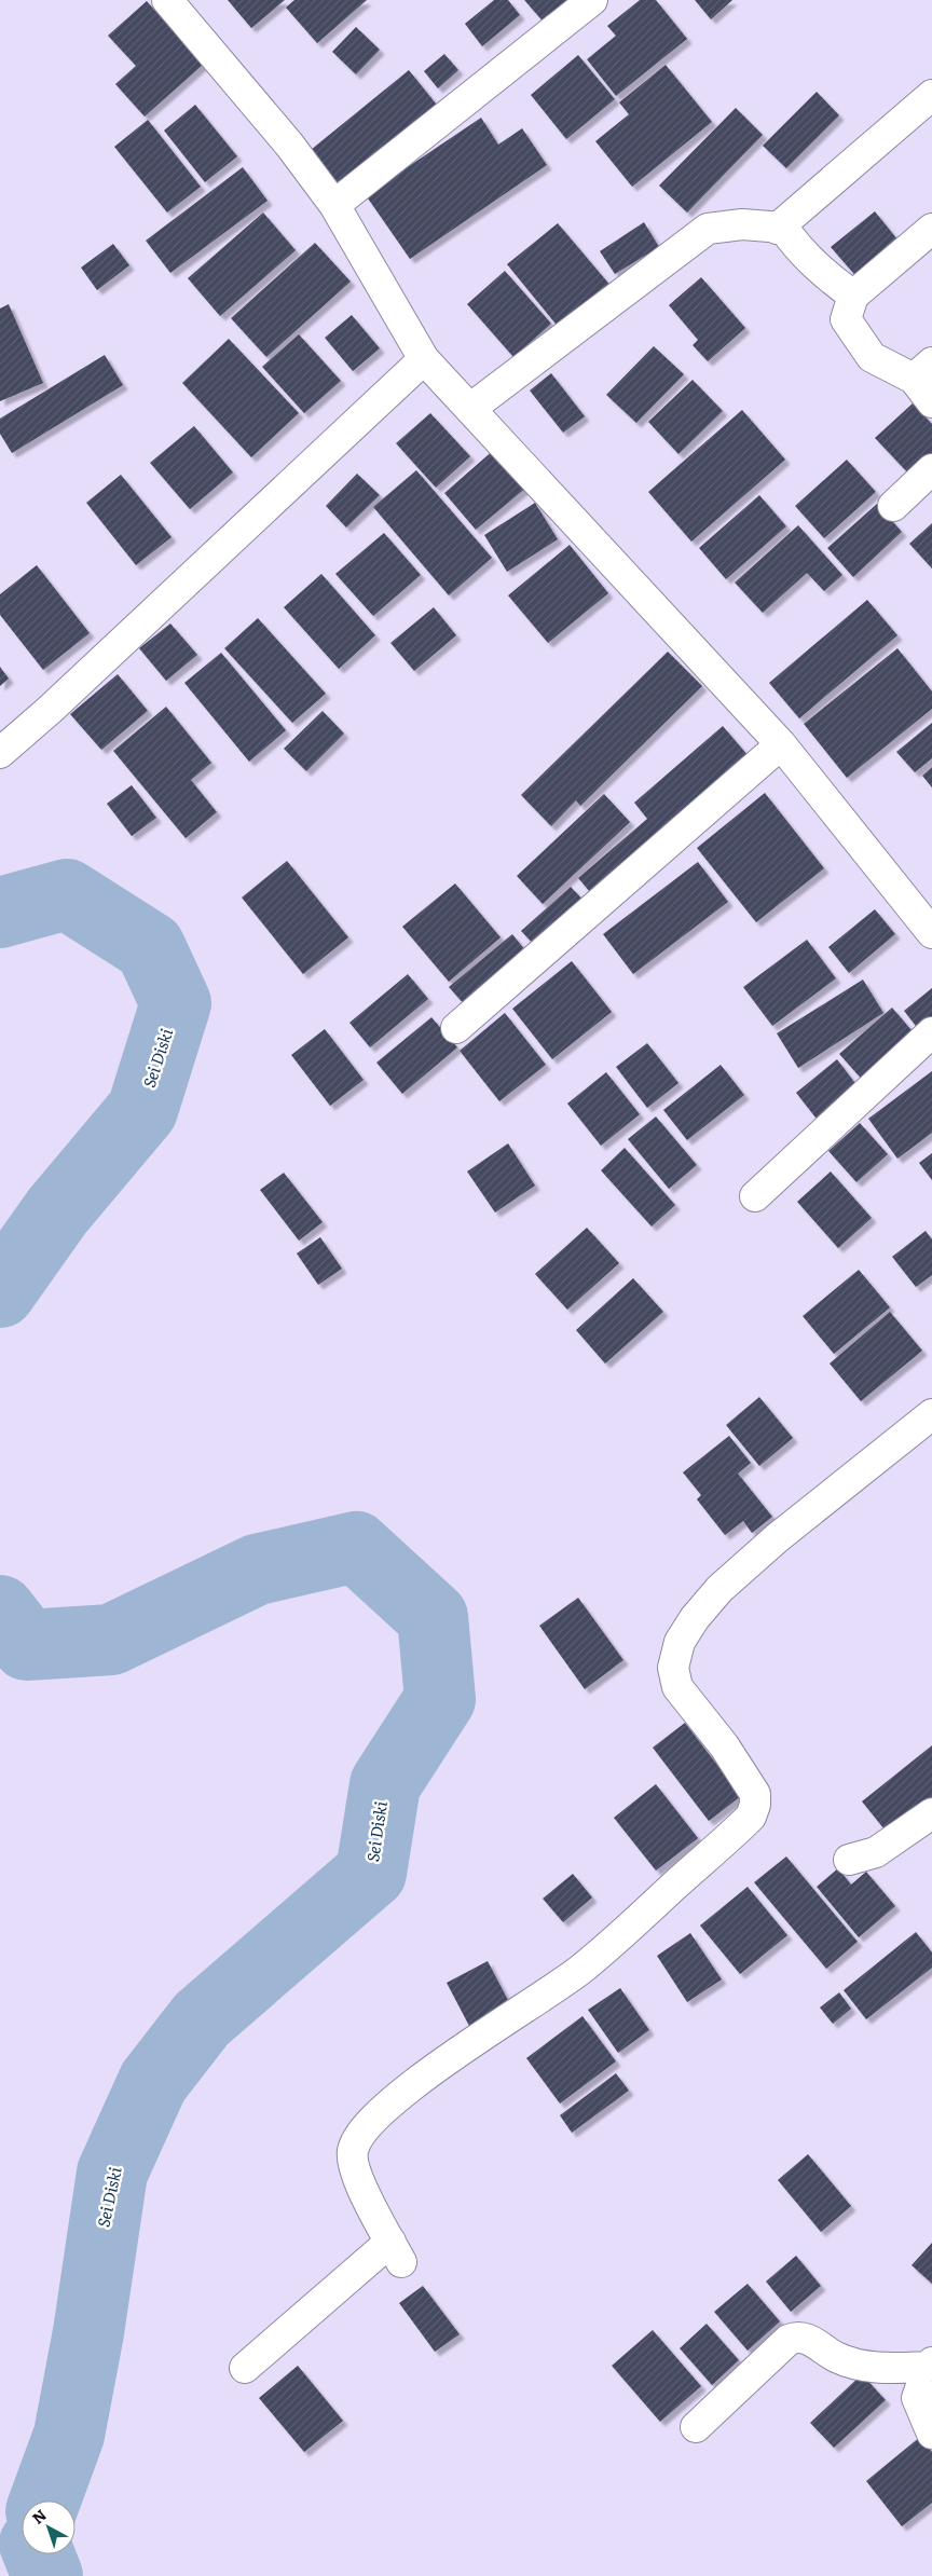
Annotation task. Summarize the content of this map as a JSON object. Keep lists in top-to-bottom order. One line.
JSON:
{"water":["Sei Diski"],"north":"top left"}
